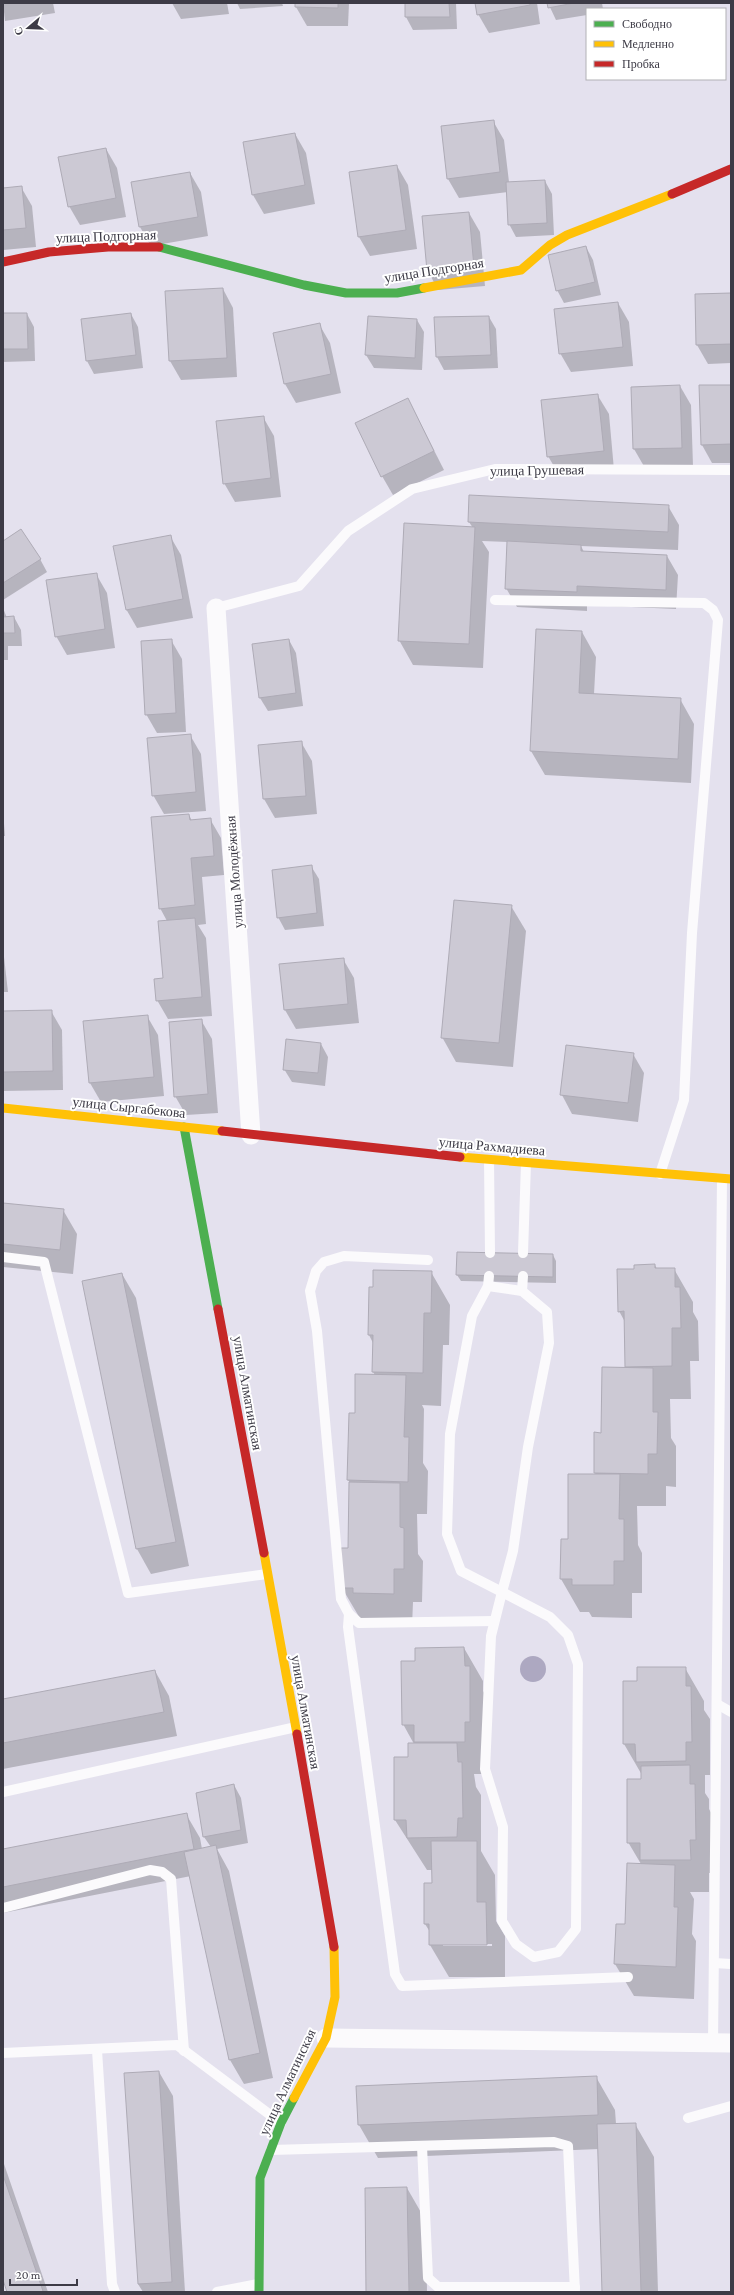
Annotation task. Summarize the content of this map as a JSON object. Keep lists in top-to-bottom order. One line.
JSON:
{"streets":{"street":["улица Подгорная","улица Молодёжная","улица Сыргабекова","улица Рахмадиева","улица Алматинская"],"lane":["улица Грушевая"]},"crossings":[["улица Грушевая","улица Молодёжная"],["улица Молодёжная","улица Сыргабекова"],["улица Молодёжная","улица Рахмадиева"],["улица Сыргабекова","улица Рахмадиева"],["улица Сыргабекова","улица Алматинская"]],"legend":["Свободно","Медленно","Пробка"],"scale_bar":"20 m","north":"left"}
